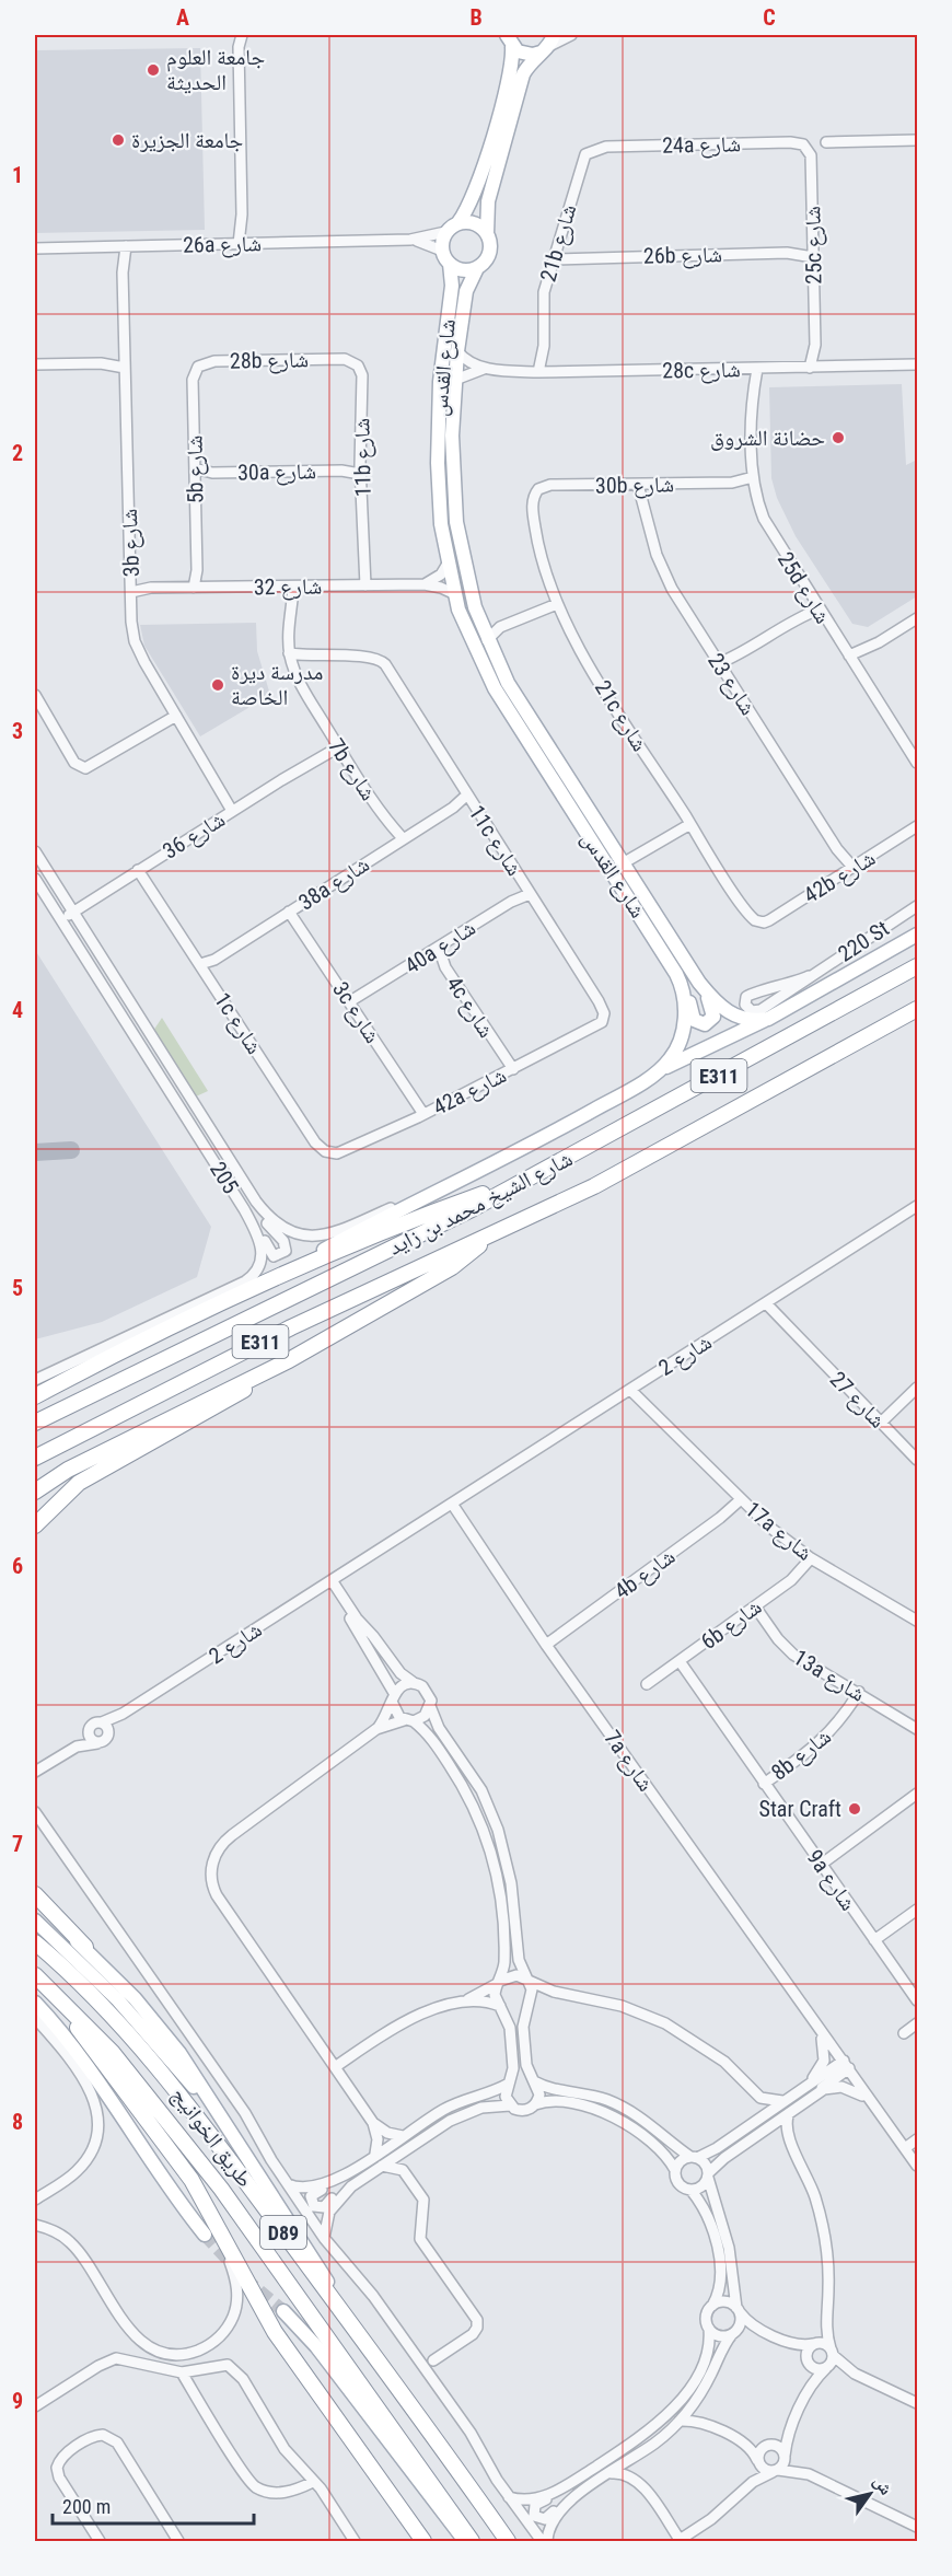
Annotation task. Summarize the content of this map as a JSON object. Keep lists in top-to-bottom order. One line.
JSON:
{"streets":{"highway":["E311","شارع الشيخ محمد بن زايد","طريق الخوانيج","D89"],"main road":["شارع القدس"],"street":["24a شارع","21b شارع","26a شارع","25c شارع","26b شارع","28b شارع","28c شارع","11b شارع","5b شارع","30a شارع","30b شارع","3b شارع","شارع 32","25d شارع","شارع 23","21c شارع","7b شارع","شارع 36","11c شارع","42b شارع","38a شارع","220 St","40a شارع","4c شارع","3c شارع","1c شارع","42a شارع","205","شارع 2","شارع 27","17a شارع","4b شارع","6b شارع","13a شارع","8b شارع","7a شارع","9a شارع"]},"crossings":[["24a شارع","21b شارع"],["24a شارع","25c شارع"],["21b شارع","26b شارع"],["21b شارع","28c شارع"],["26a شارع","شارع القدس"],["26a شارع","3b شارع"],["25c شارع","26b شارع"],["25c شارع","28c شارع"],["28b شارع","11b شارع"],["28b شارع","5b شارع"],["شارع القدس","28c شارع"],["شارع القدس","شارع 32"],["شارع القدس","205"],["28c شارع","25d شارع"],["11b شارع","30a شارع"],["11b شارع","شارع 32"],["5b شارع","30a شارع"],["5b شارع","شارع 32"],["30b شارع","25d شارع"],["30b شارع","شارع 23"],["30b شارع","21c شارع"],["3b شارع","شارع 32"],["3b شارع","شارع 36"],["شارع 32","7b شارع"],["شارع 23","42b شارع"],["21c شارع","42b شارع"],["7b شارع","شارع 36"],["7b شارع","38a شارع"],["شارع 36","1c شارع"],["شارع 36","205"],["11c شارع","38a شارع"],["11c شارع","40a شارع"],["11c شارع","42a شارع"],["38a شارع","3c شارع"],["38a شارع","1c شارع"],["40a شارع","4c شارع"],["40a شارع","3c شارع"],["4c شارع","42a شارع"],["3c شارع","42a شارع"],["1c شارع","42a شارع"],["شارع 2","شارع 27"],["شارع 2","17a شارع"],["شارع 2","7a شارع"],["17a شارع","4b شارع"],["17a شارع","6b شارع"],["4b شارع","7a شارع"],["6b شارع","13a شارع"],["6b شارع","9a شارع"],["13a شارع","8b شارع"],["8b شارع","9a شارع"]],"places":["جامعة العلوم الحديثة","جامعة الجزيرة","حضانة الشروق","مدرسة ديرة الخاصة","Star Craft"],"scale_bar":"200 m","north":"top right","grid":{"columns":["A","B","C"],"rows":["1","2","3","4","5","6","7","8","9"]}}
